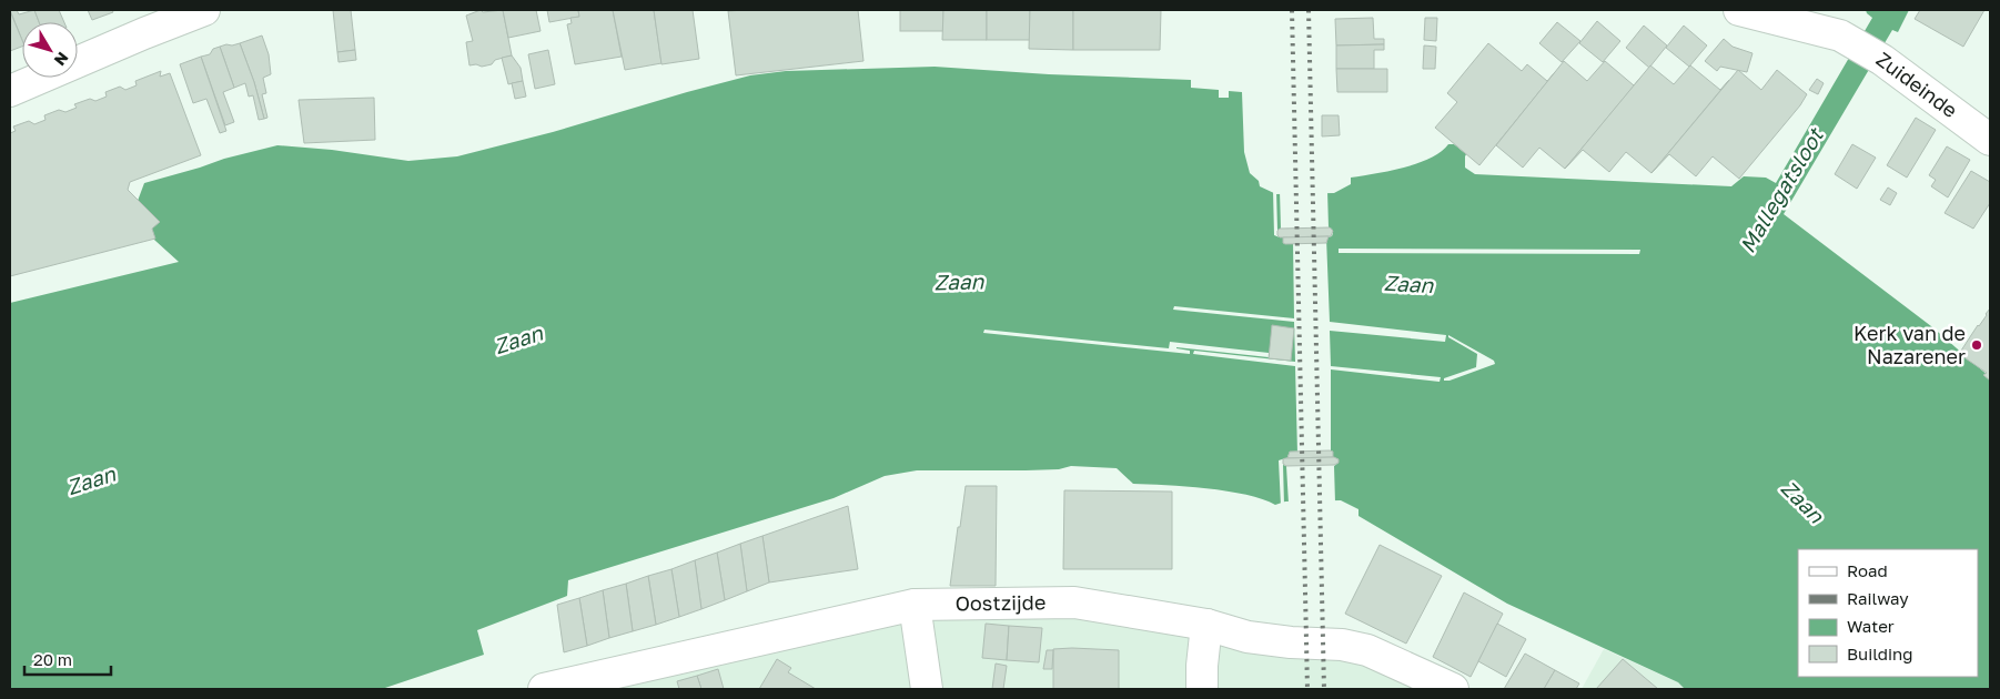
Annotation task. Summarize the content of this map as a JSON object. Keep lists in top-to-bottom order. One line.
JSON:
{"streets":{"street":["Zuideinde","Oostzijde"]},"water":["Mallegatsloot","Zaan"],"places":["Kerk van de Nazarener"],"legend":["Road","Railway","Water","Building"],"scale_bar":"20 m","north":"bottom right"}
